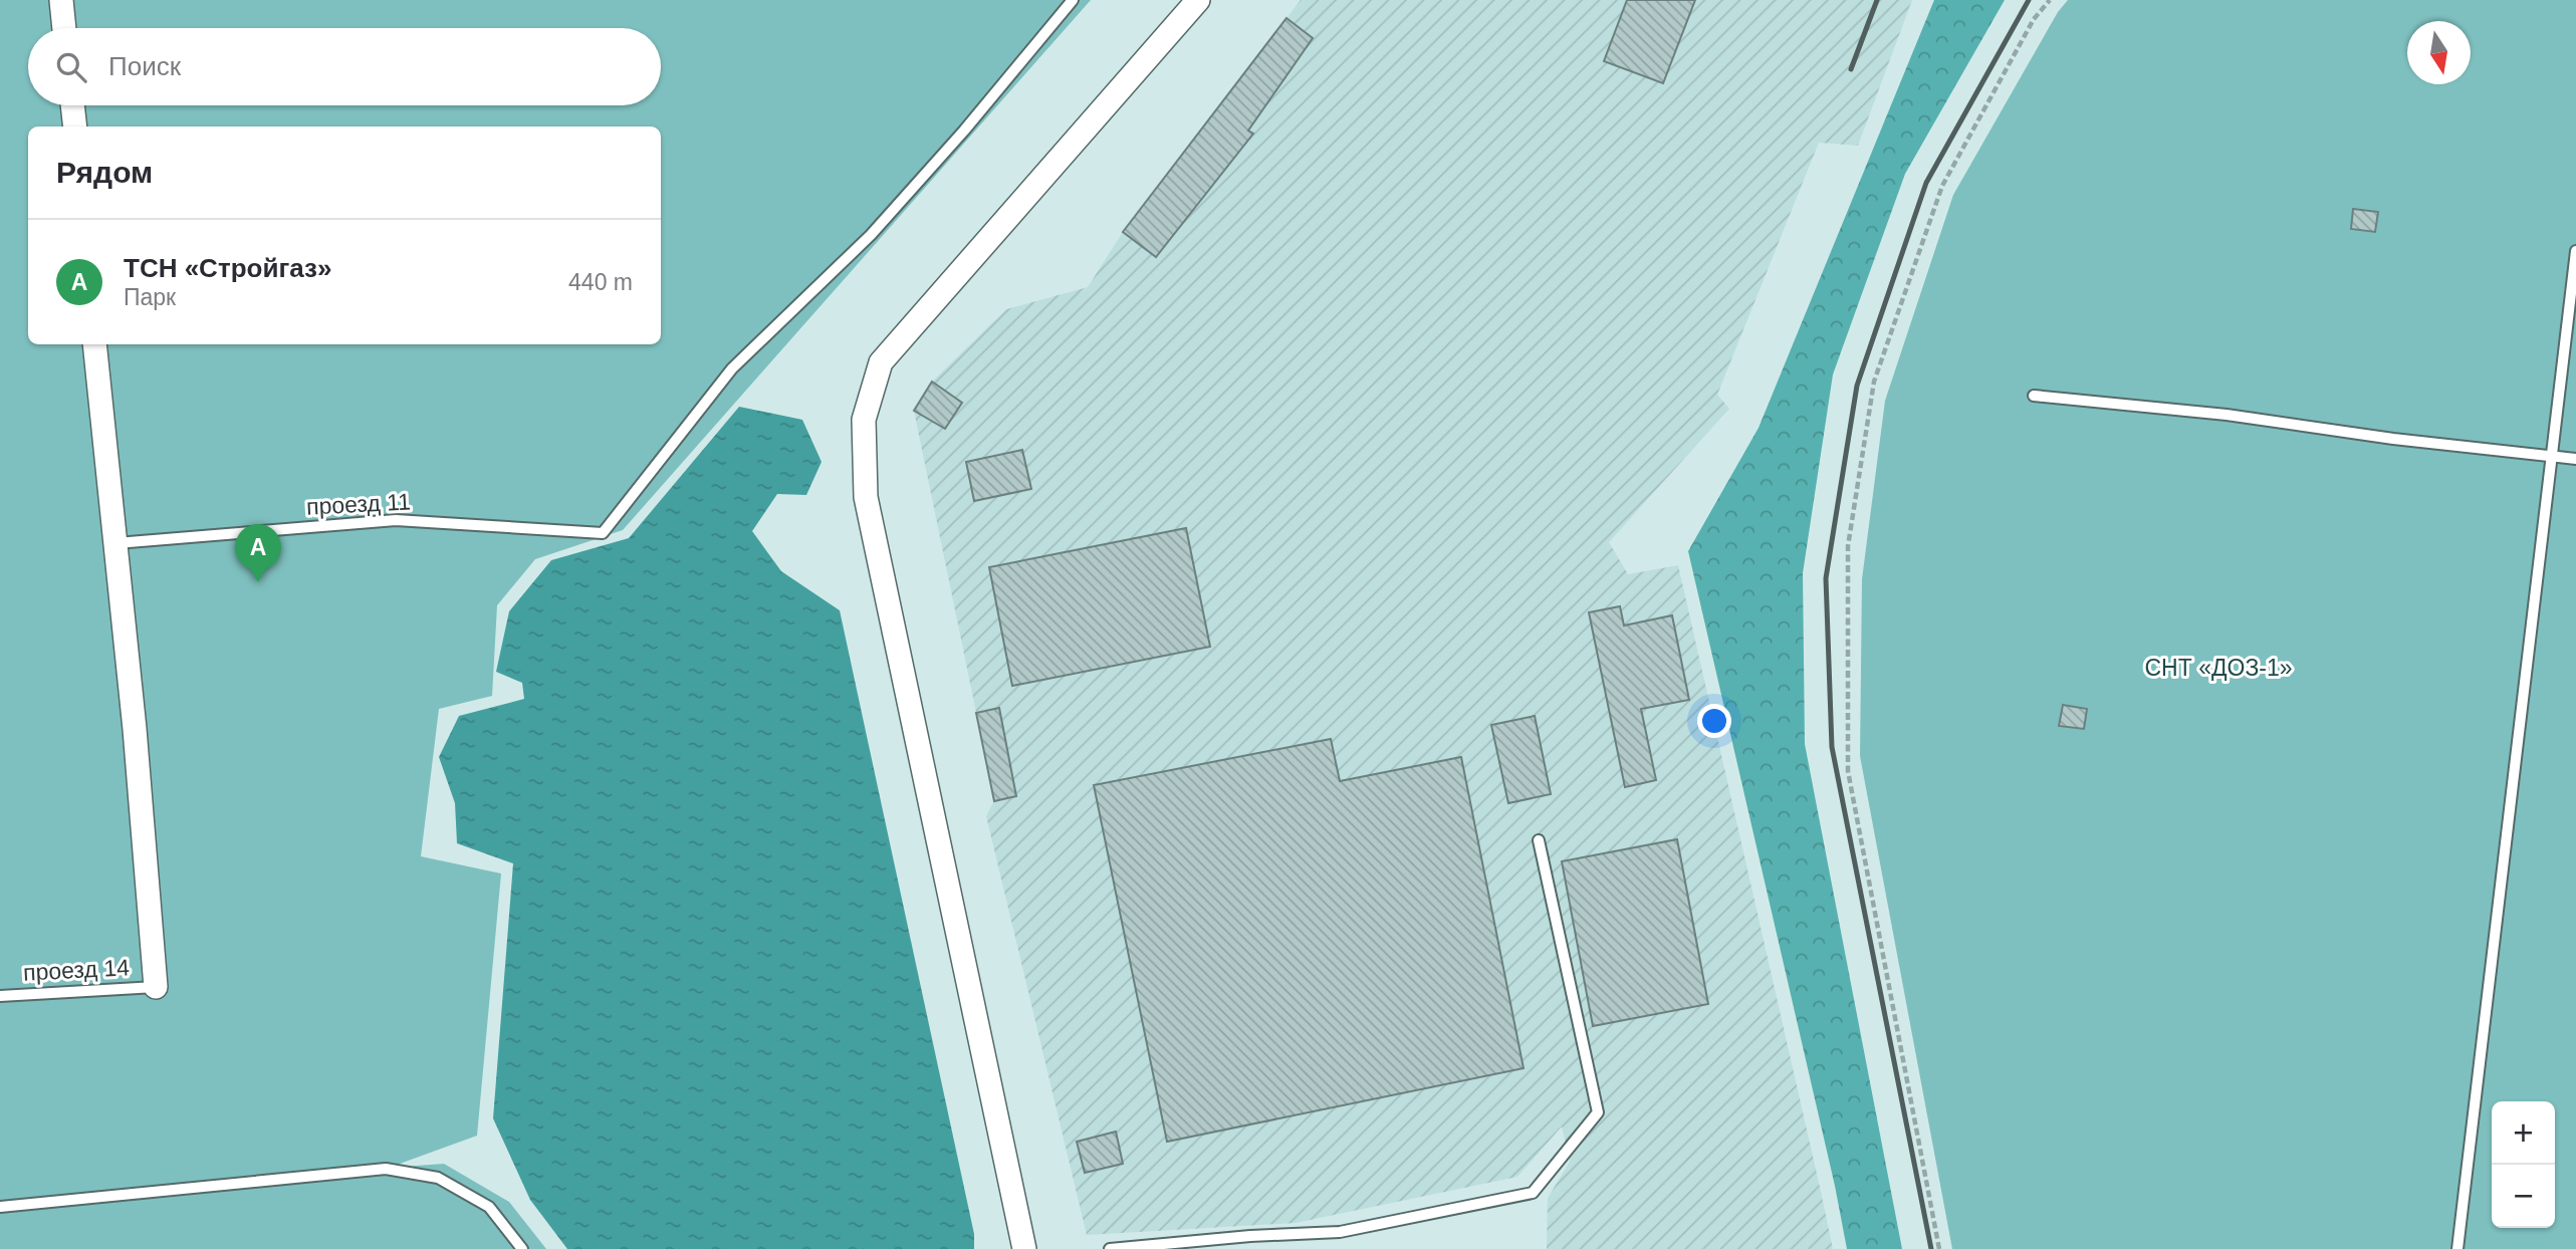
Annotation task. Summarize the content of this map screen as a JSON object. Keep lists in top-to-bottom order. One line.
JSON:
{"streets":{"lane":["проезд 11","проезд 14"]},"parks":["СНТ «ДОЗ-1»"],"north":"bottom","page":{"search":"Поиск","heading":"Рядом","list":[{"mark":"A","name":"ТСН «Стройгаз»","note":"Парк","value":"440 m"}],"pins":"A","map_buttons":["+","−"]}}
